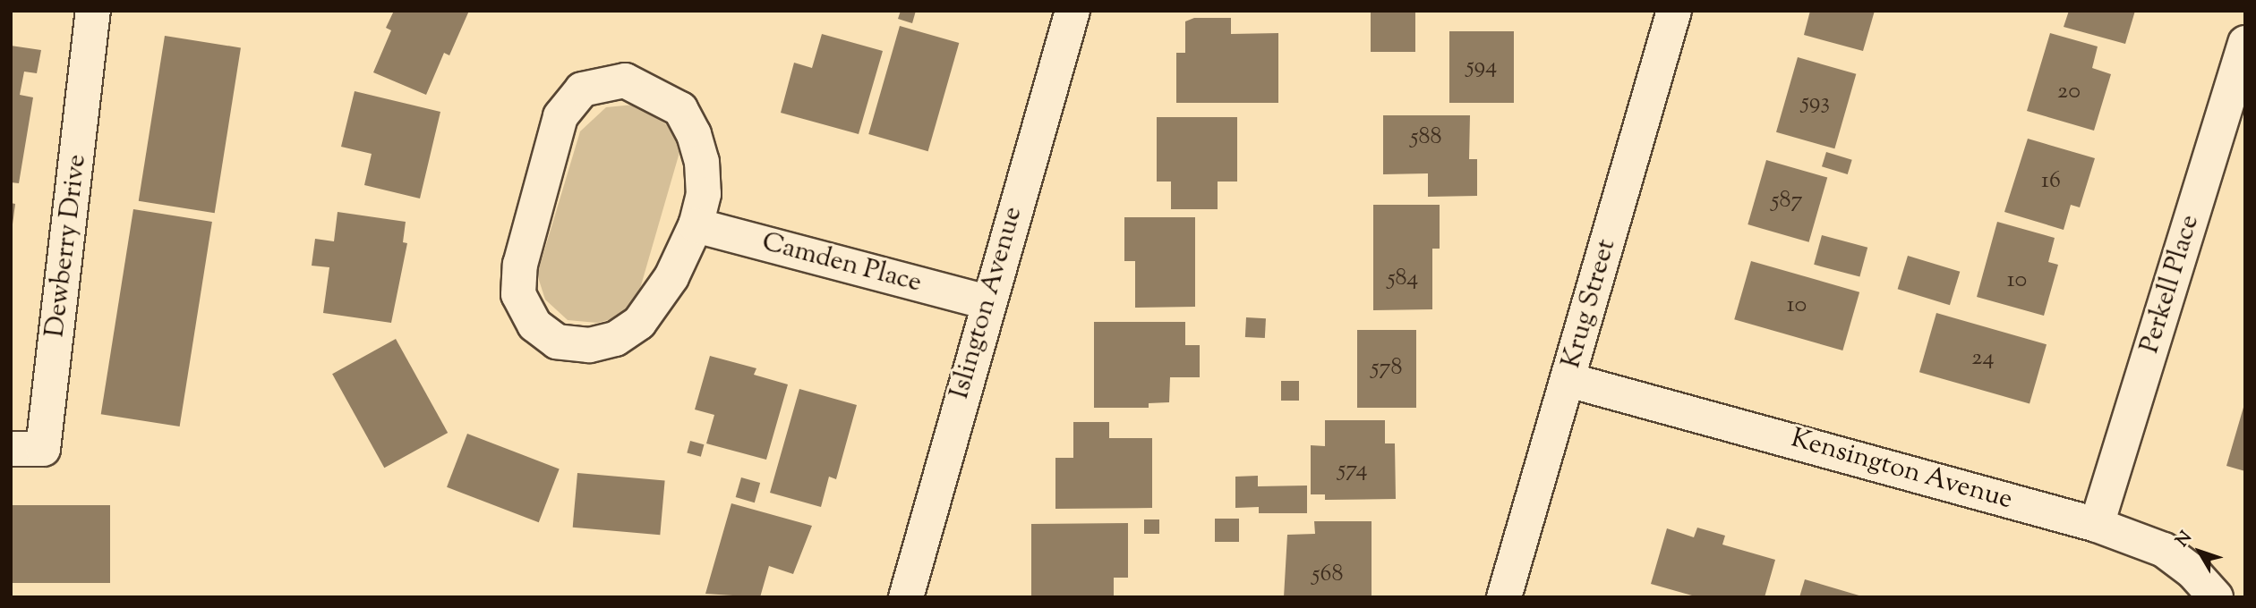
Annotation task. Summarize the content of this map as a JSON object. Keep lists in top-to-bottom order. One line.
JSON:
{"streets":{"street":["Dewberry Drive","Camden Place","Perkell Place","Islington Avenue","Krug Street","Kensington Avenue"]},"crossings":[["Camden Place","Islington Avenue"],["Perkell Place","Kensington Avenue"],["Krug Street","Kensington Avenue"]],"house_numbers":["594","20","593","588","16","587","584","10","10","24","578","574","568"],"north":"top left"}
